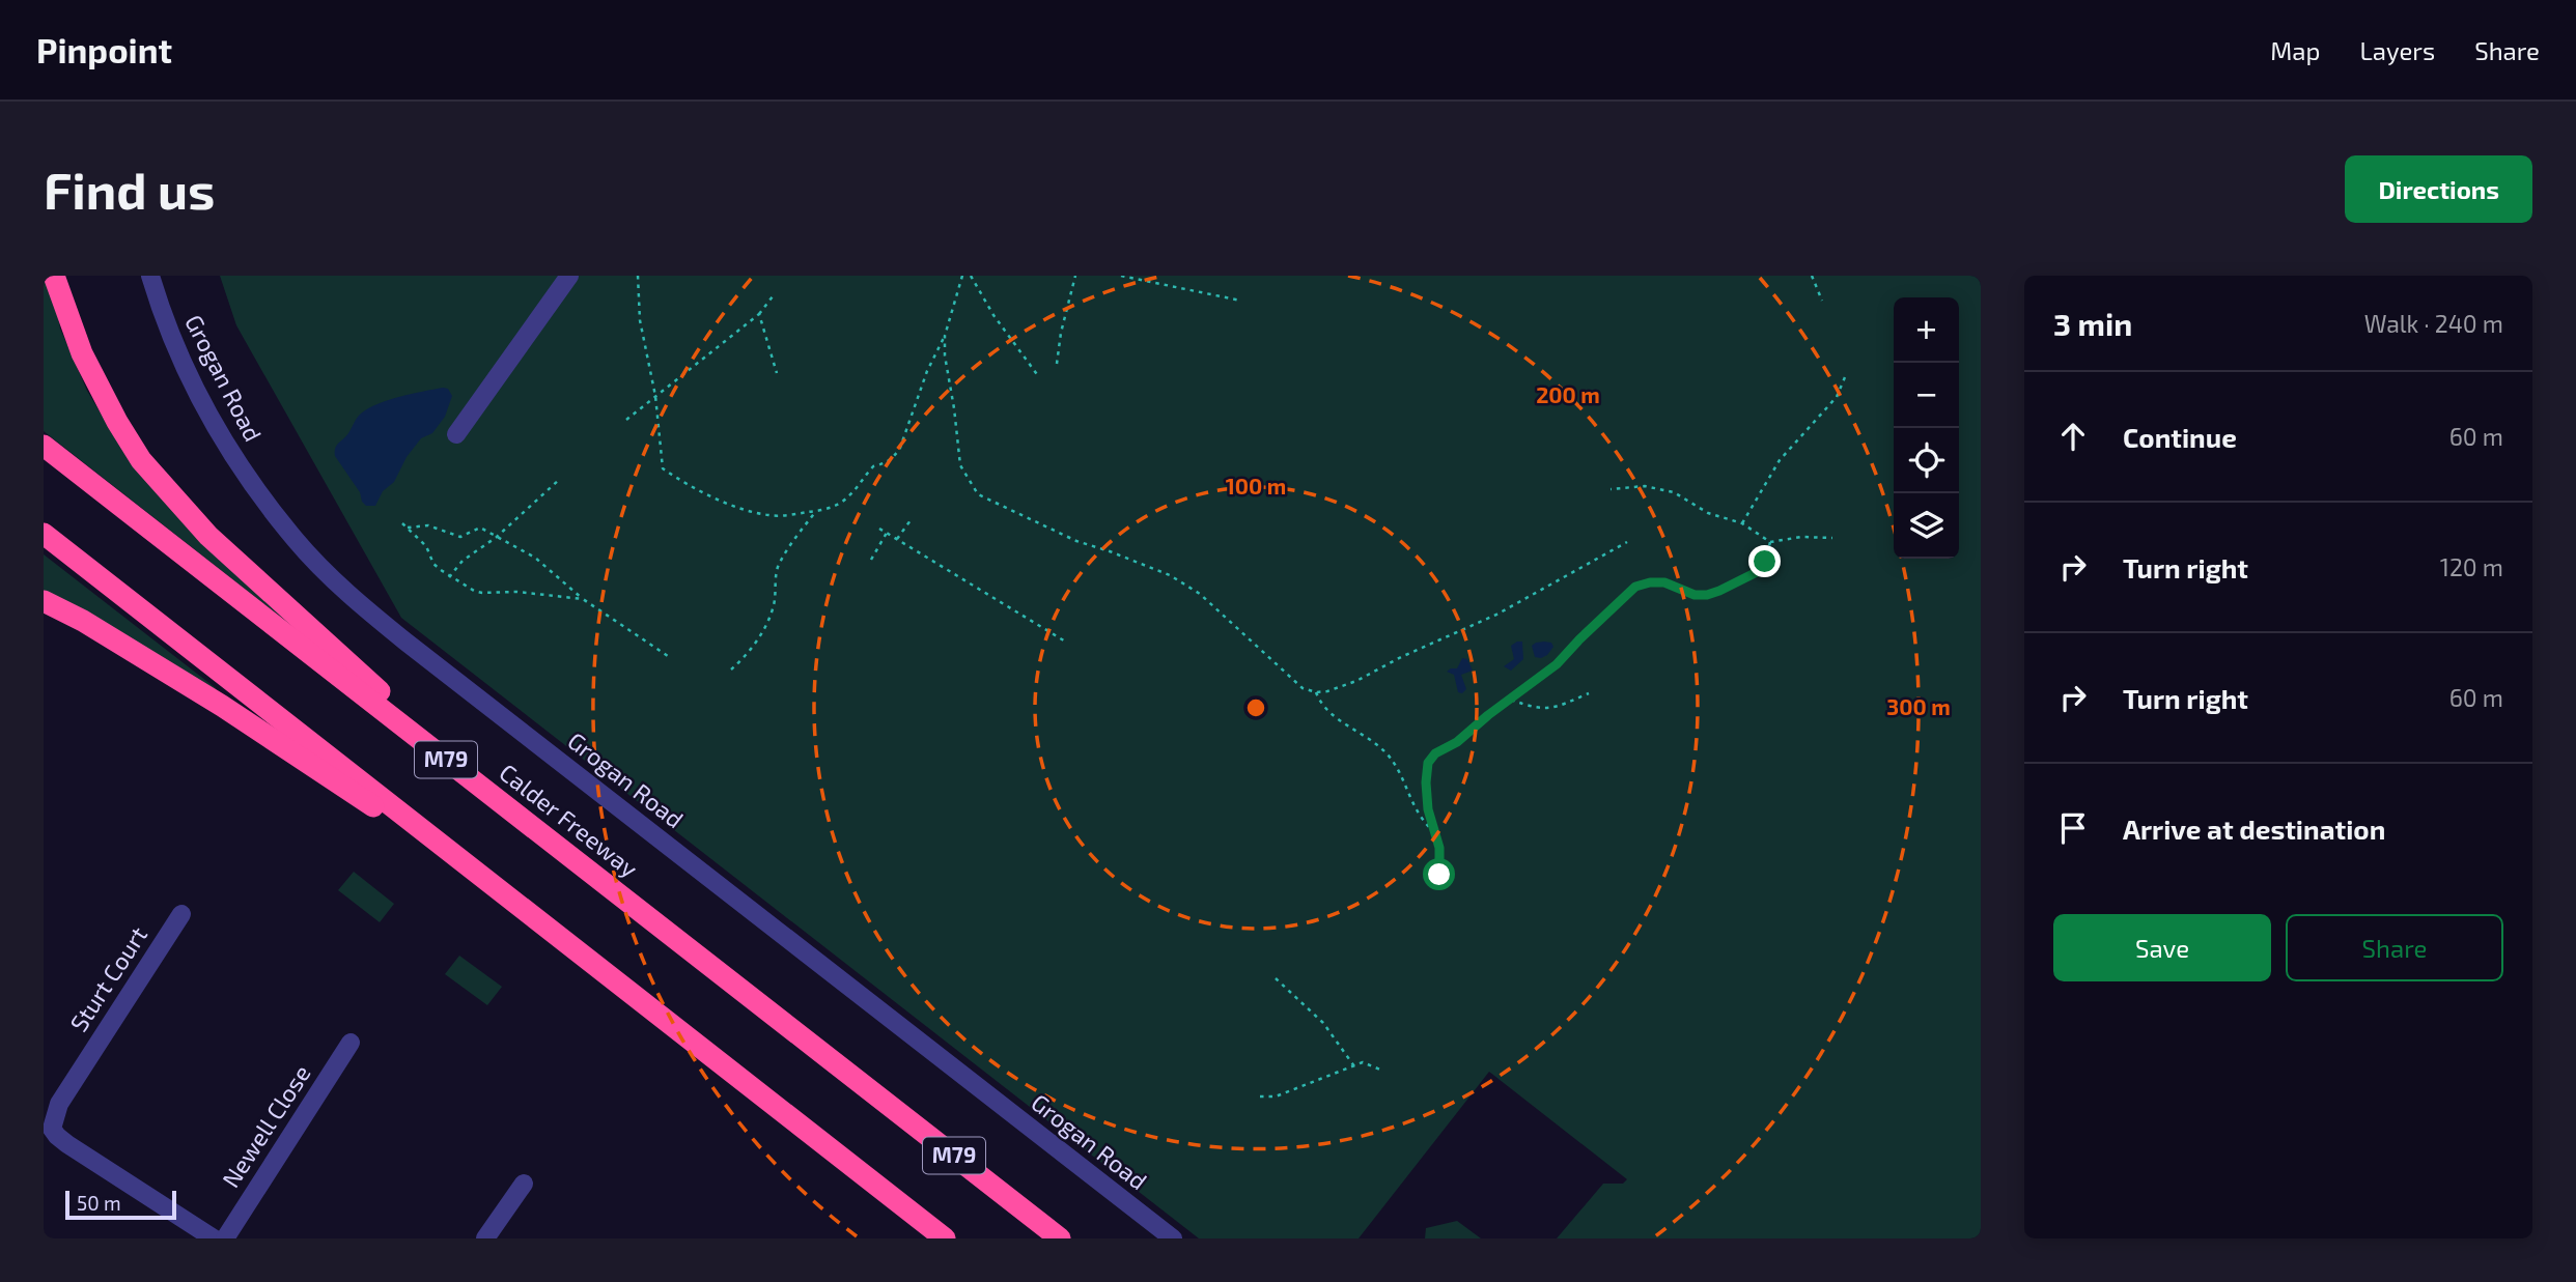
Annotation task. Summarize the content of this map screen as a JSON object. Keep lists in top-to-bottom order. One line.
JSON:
{"streets":{"highway":["M79","Calder Freeway"],"street":["Grogan Road","Sturt Court","Newell Close"]},"scale_bar":"50 m","page":{"header":"Pinpoint","nav":["Map","Layers","Share"],"buttons":["Directions",["Save","Share"]],"title":"Find us","heading":["3 min","Walk · 240 m"],"map_buttons":["+","−"],"list":[["Continue","60 m"],["Turn right","120 m"],["Turn right","60 m"],"Arrive at destination"],"scale":"50 m"},"rings":["200 m","100 m","300 m"]}
